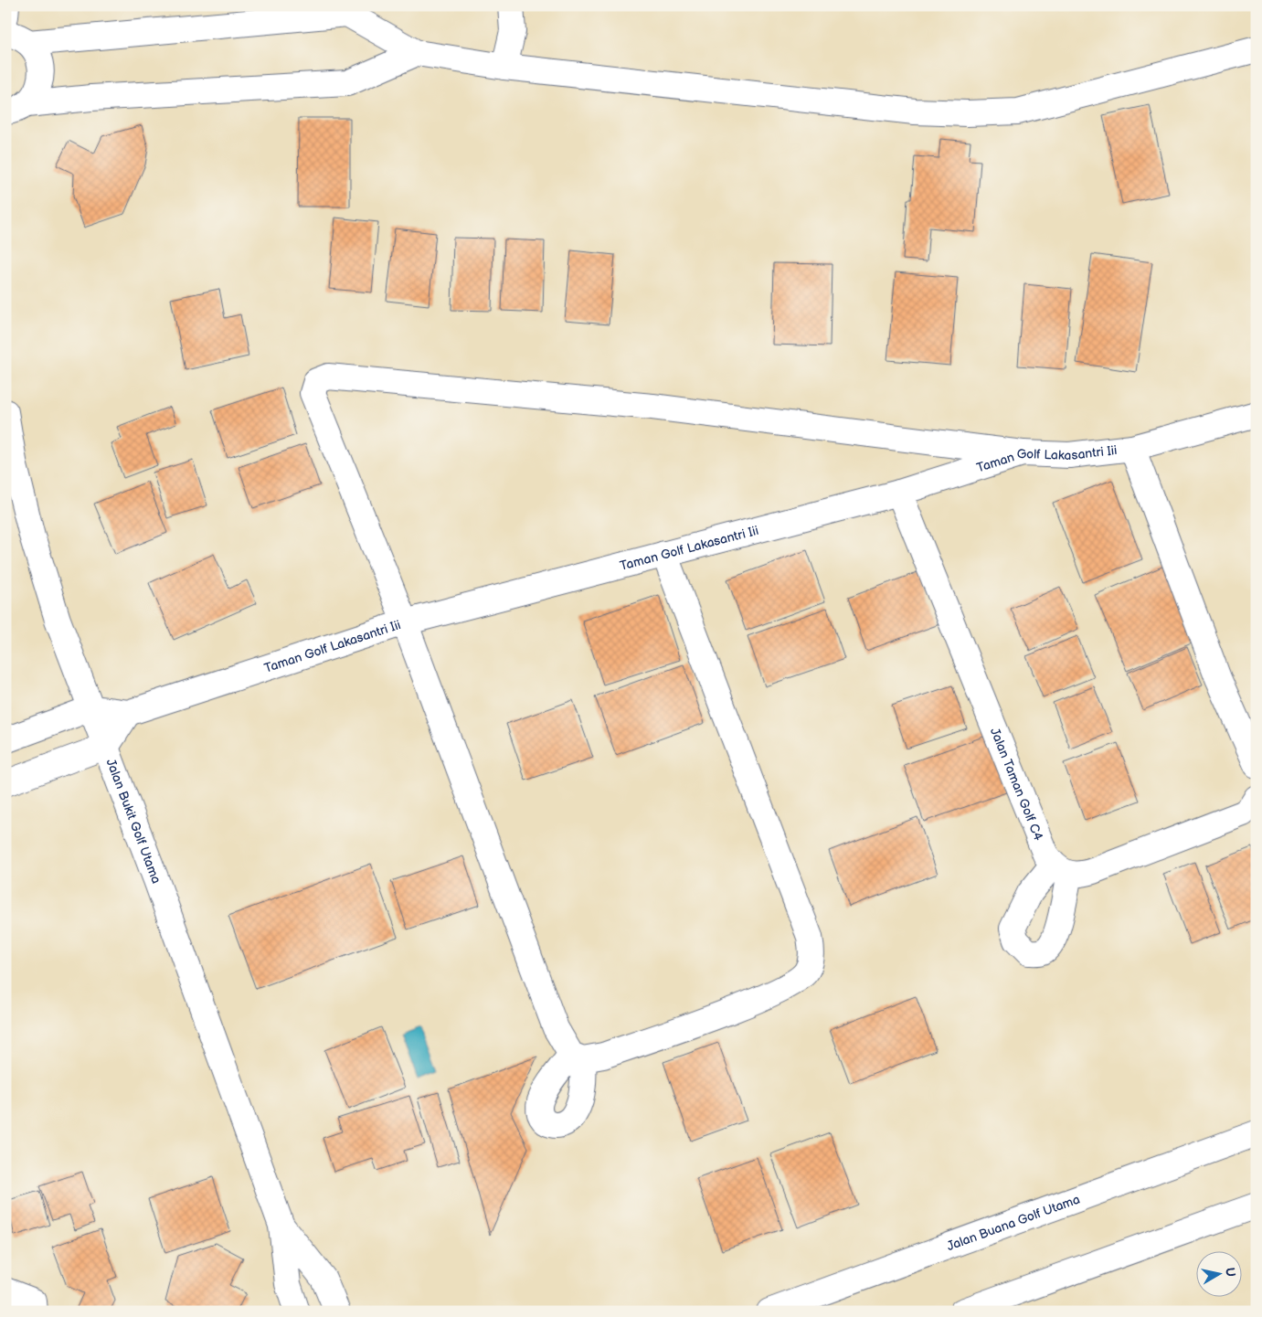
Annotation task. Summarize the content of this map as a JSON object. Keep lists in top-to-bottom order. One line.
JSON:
{"streets":{"street":["Taman Golf Lakasantri Iii","Jalan Taman Golf C4","Jalan Bukit Golf Utama","Jalan Buana Golf Utama"]},"crossings":[["Taman Golf Lakasantri Iii","Jalan Taman Golf C4"],["Taman Golf Lakasantri Iii","Jalan Bukit Golf Utama"]],"north":"right"}
